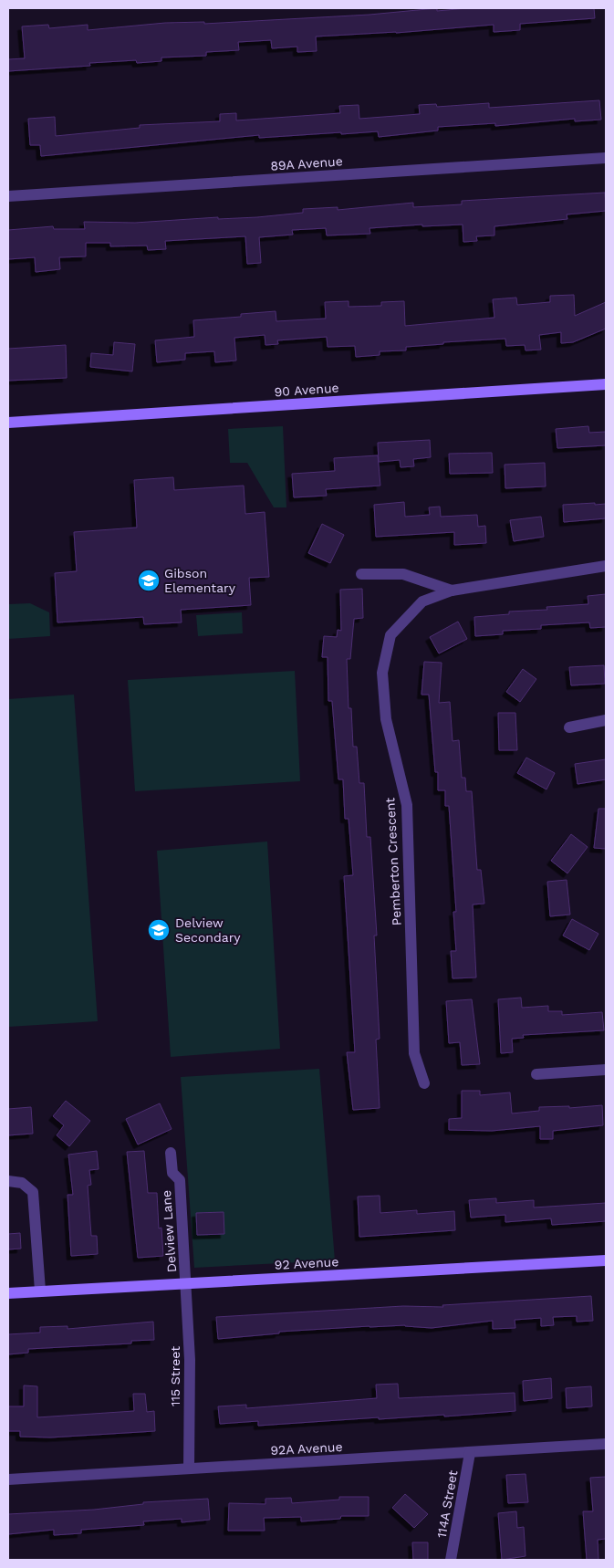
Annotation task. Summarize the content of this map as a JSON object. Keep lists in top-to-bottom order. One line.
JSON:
{"streets":{"street":["89A Avenue","90 Avenue","Pemberton Crescent","Delview Lane","92 Avenue","115 Street","92A Avenue","114A Street"]},"crossings":[["Delview Lane","92 Avenue"],["Delview Lane","115 Street"],["92 Avenue","115 Street"],["115 Street","92A Avenue"],["92A Avenue","114A Street"]],"places":{"school or university":["Gibson Elementary","Delview Secondary"]}}
